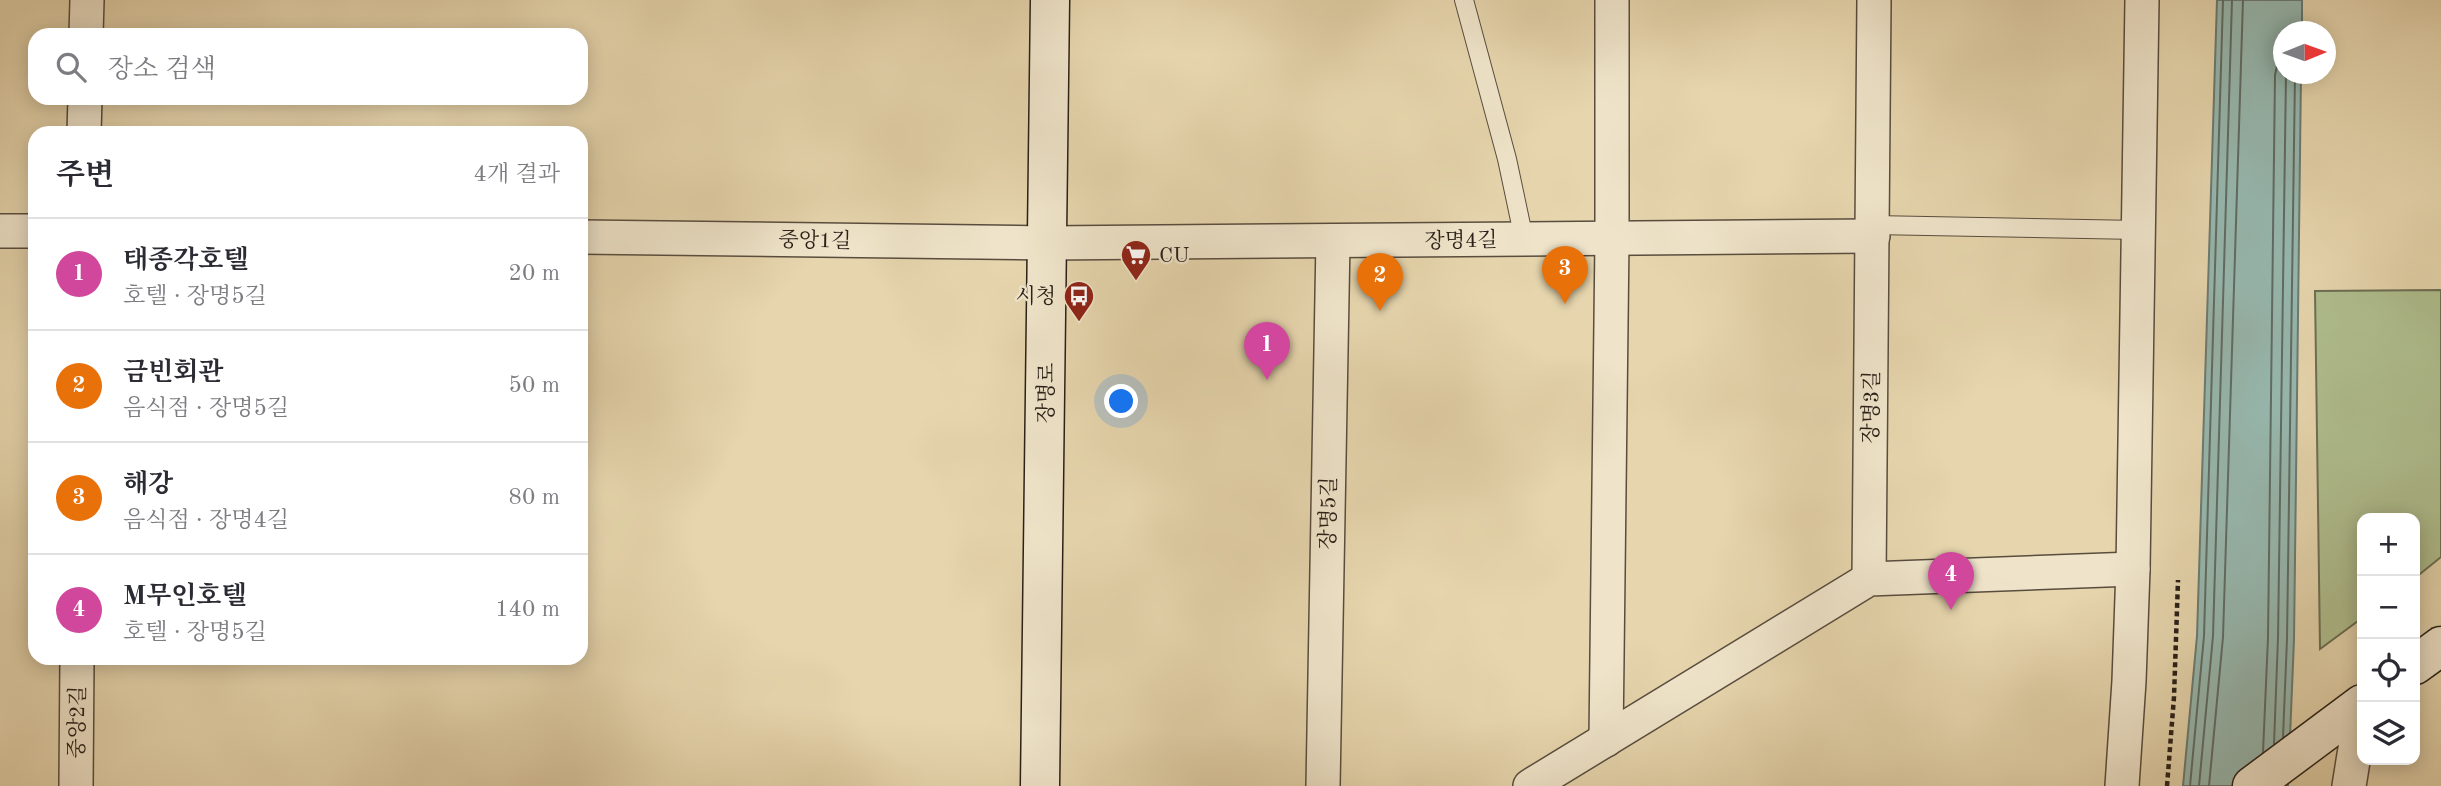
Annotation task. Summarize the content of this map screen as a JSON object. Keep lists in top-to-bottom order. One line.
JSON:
{"streets":{"street":["중앙1길","장명4길","장명로","장명3길","장명5길","중앙2길"]},"crossings":[["중앙1길","장명4길"],["중앙1길","장명로"],["장명4길","장명로"],["장명4길","장명3길"],["장명4길","장명5길"]],"places":{"supermarket":["CU"],"bus stop":["시청"]},"north":"right","page":{"search":"장소 검색","heading":["주변","4개 결과"],"list":[{"mark":"1","name":"태종각호텔","note":"호텔 · 장명5길","value":"20 m"},{"mark":"2","name":"금빈회관","note":"음식점 · 장명5길","value":"50 m"},{"mark":"3","name":"해강","note":"음식점 · 장명4길","value":"80 m"},{"mark":"4","name":"M무인호텔","note":"호텔 · 장명5길","value":"140 m"}],"pins":["3","2","1","4"],"map_buttons":["+","−"]}}
